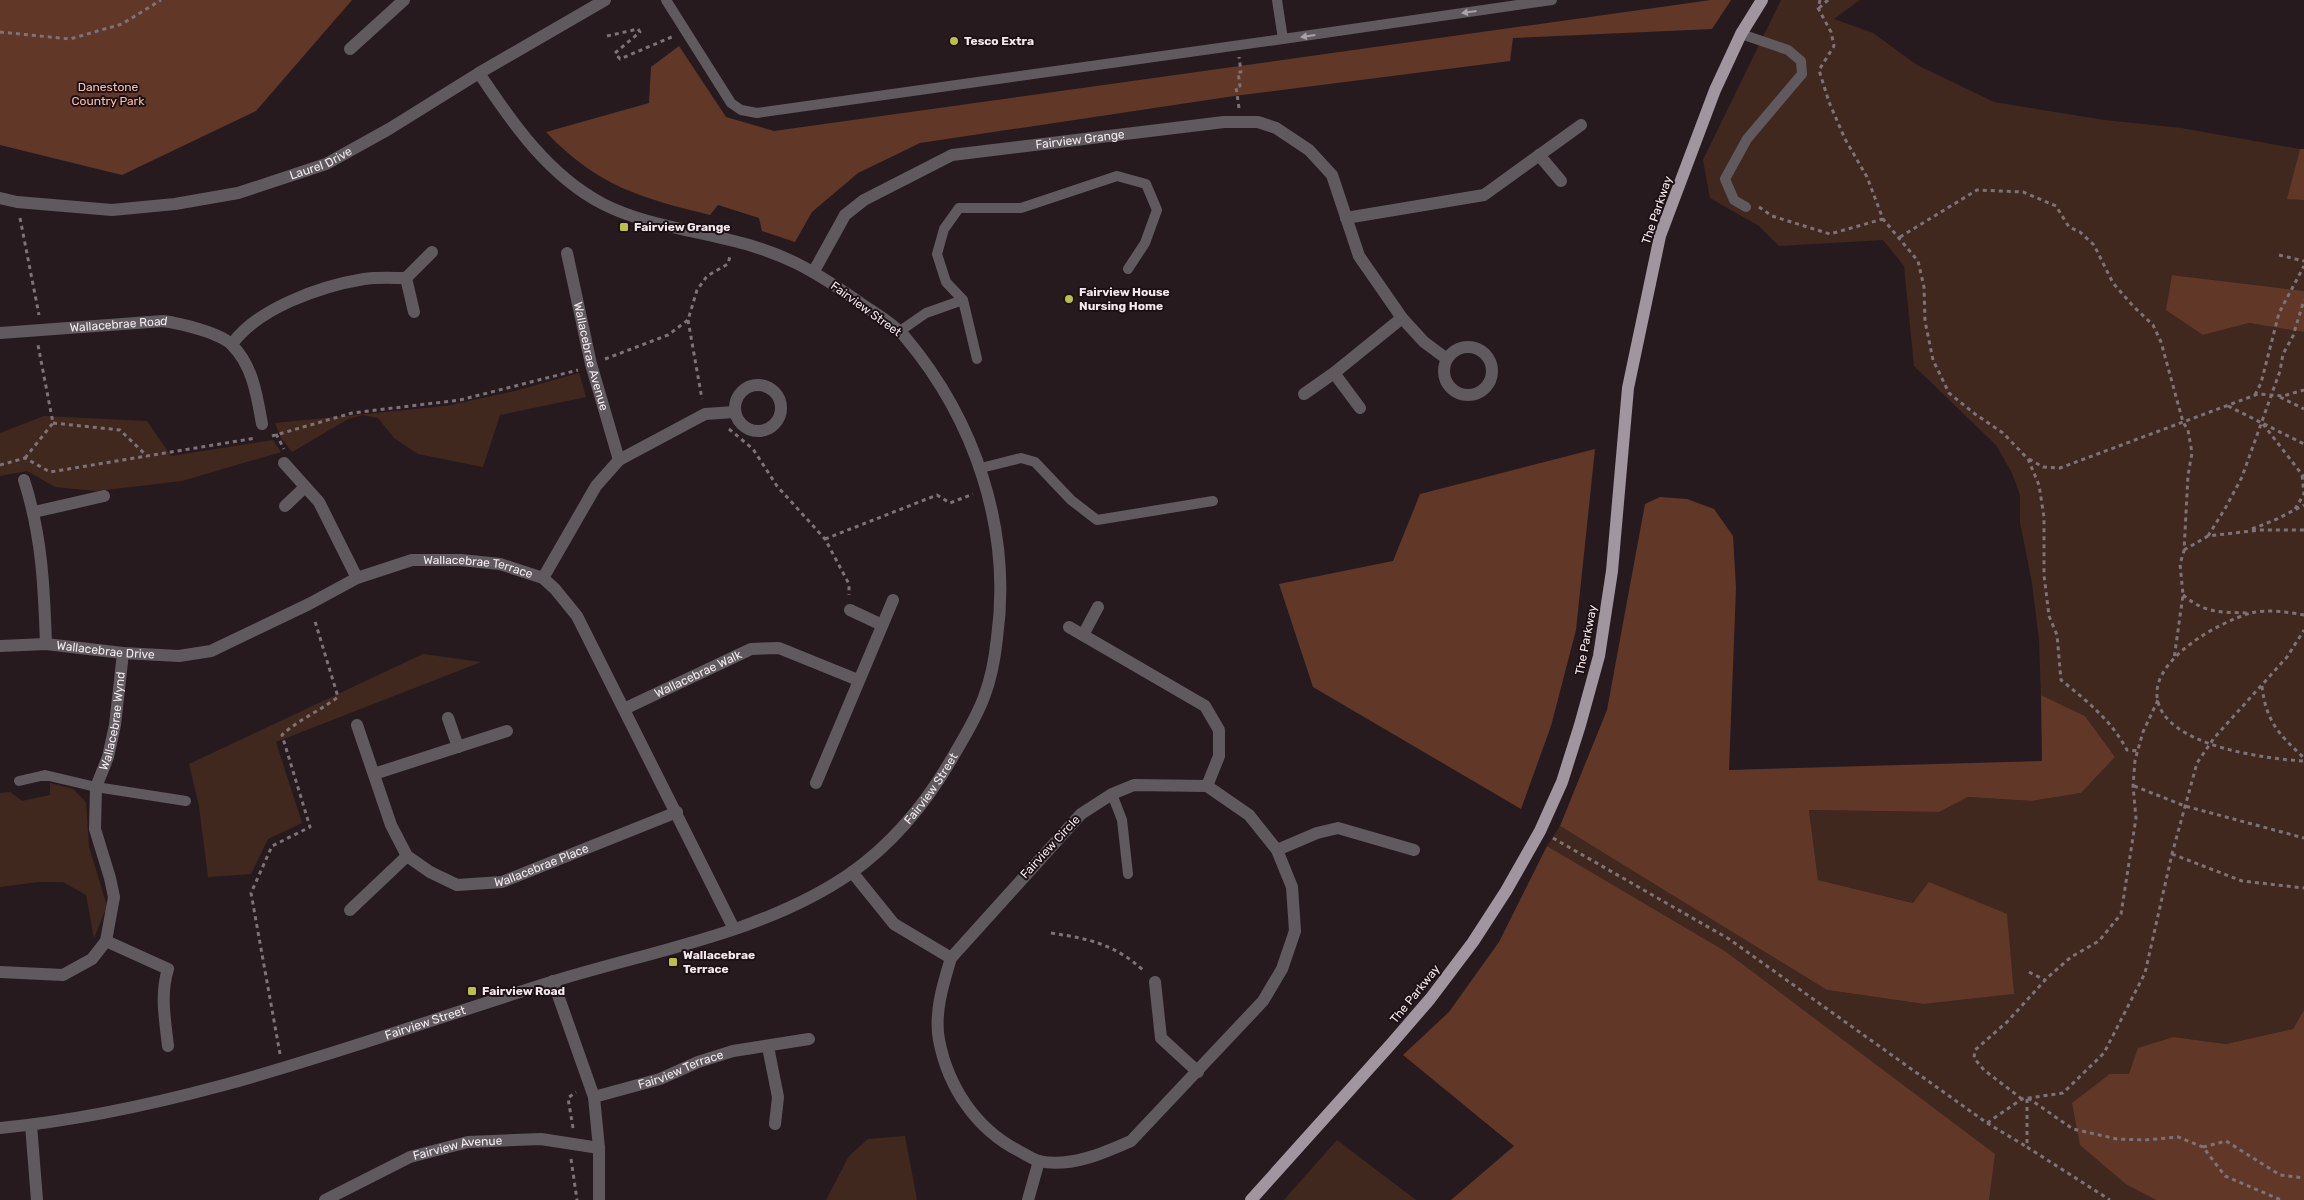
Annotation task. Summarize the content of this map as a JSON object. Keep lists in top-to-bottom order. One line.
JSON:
{"streets":{"main road":["The Parkway"],"street":["Fairview Grange","Laurel Drive","Fairview Street","Wallacebrae Road","Wallacebrae Avenue","Wallacebrae Terrace","Wallacebrae Drive","Wallacebrae Walk","Wallacebrae Wynd","Fairview Circle","Wallacebrae Place","Fairview Terrace","Fairview Avenue"]},"crossings":[["Fairview Grange","Fairview Street"],["Laurel Drive","Fairview Street"],["Fairview Street","Wallacebrae Terrace"],["Wallacebrae Terrace","Wallacebrae Drive"],["Wallacebrae Terrace","Wallacebrae Walk"],["Wallacebrae Terrace","Wallacebrae Place"],["Wallacebrae Drive","Wallacebrae Wynd"]],"parks":["Danestone Country Park"],"places":{"other":["Tesco Extra","Fairview House Nursing Home"],"transit":["Fairview Grange","Wallacebrae Terrace","Fairview Road"]}}
